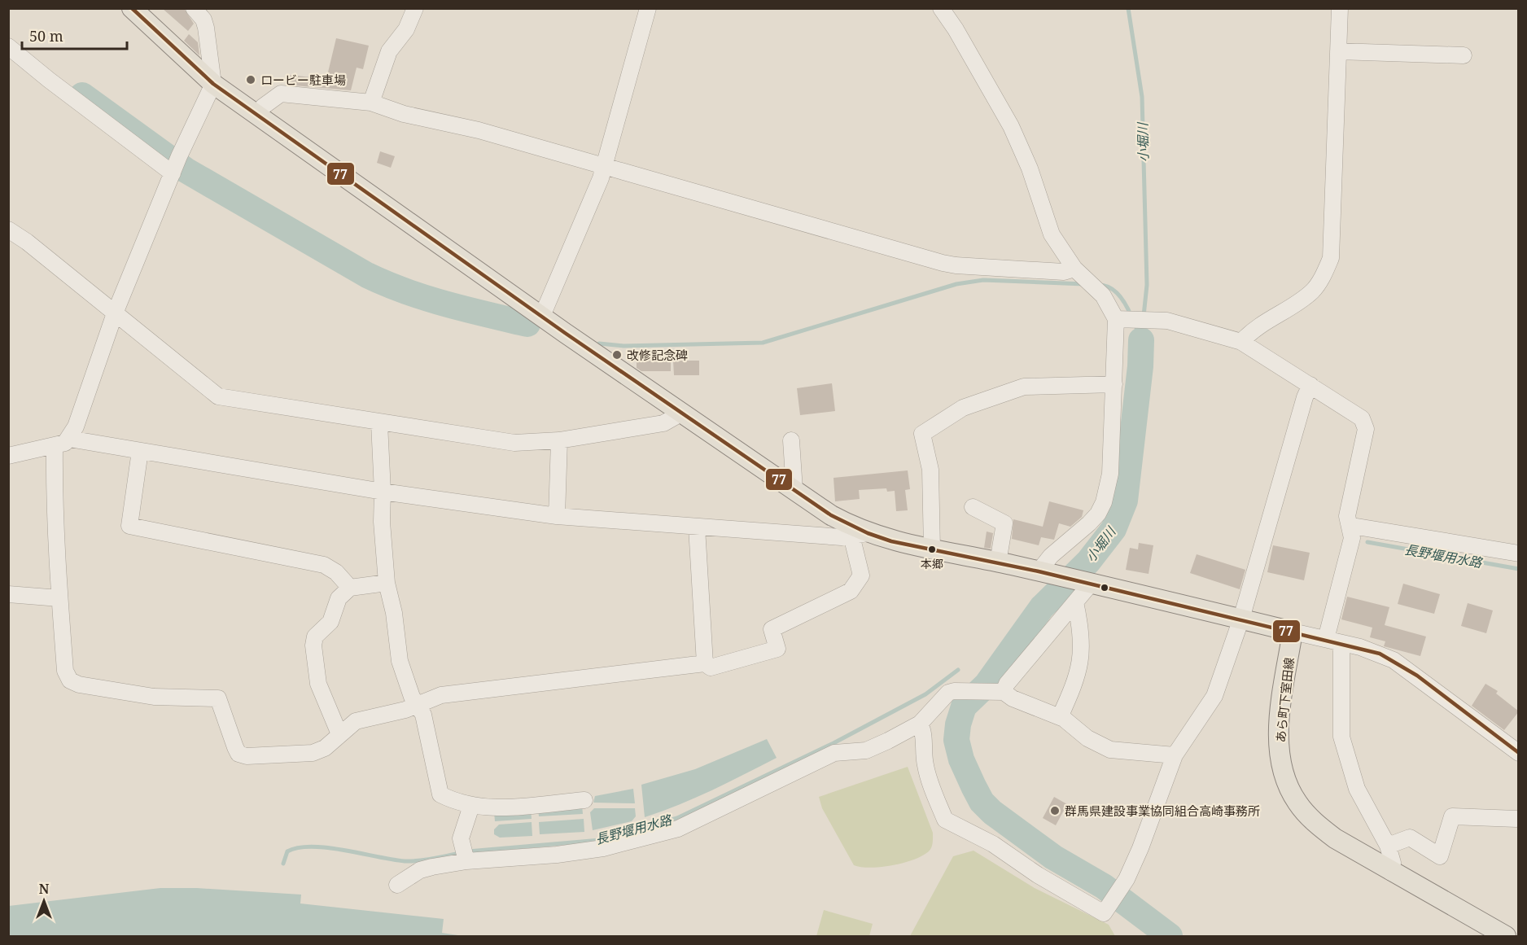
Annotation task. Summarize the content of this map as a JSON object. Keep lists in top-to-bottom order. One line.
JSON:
{"streets":{"main road":["あら町下室田線"]},"water":["小堀川","長野堰用水路"],"places":["ロービー駐車場","改修記念碑","本郷","群馬県建設事業協同組合高崎事務所"],"lines":["transit line 77"],"scale_bar":"50 m","north":"top"}
